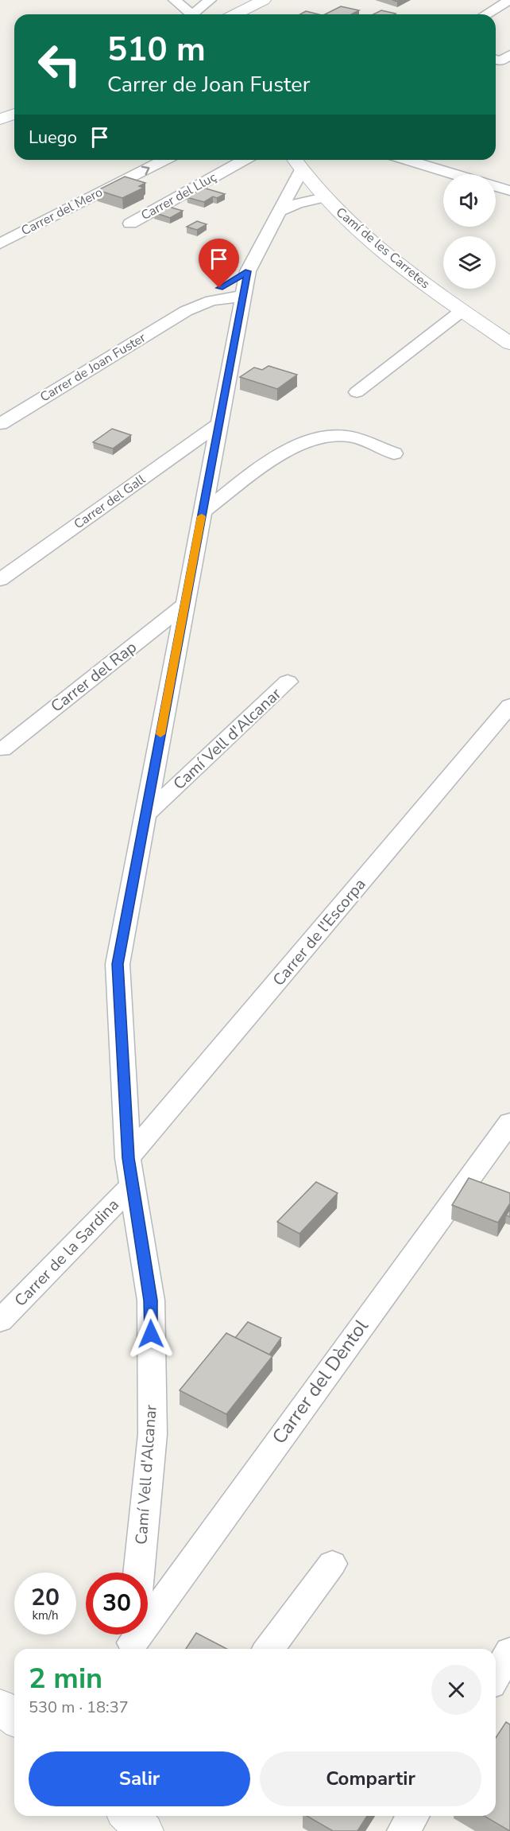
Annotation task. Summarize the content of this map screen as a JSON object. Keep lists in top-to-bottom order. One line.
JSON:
{"streets":{"street":["Carrer del Lluç","Carrer del Mero","Camí de les Carretes","Carrer de Joan Fuster","Carrer del Gall","Carrer del Rap","Camí Vell d'Alcanar","Carrer de l'Escorpa","Carrer de la Sardina","Carrer del Dèntol"]},"crossings":[["Camí de les Carretes","Camí Vell d'Alcanar"],["Carrer de Joan Fuster","Camí Vell d'Alcanar"],["Carrer del Gall","Camí Vell d'Alcanar"],["Carrer del Rap","Camí Vell d'Alcanar"],["Camí Vell d'Alcanar","Carrer de l'Escorpa"],["Camí Vell d'Alcanar","Carrer de la Sardina"]],"one_way":["Carrer del Mero"],"page":{"turn":["510 m","Carrer de Joan Fuster"],"then":"Luego","speed":"20 km/h","limit":"30","heading":["2 min","530 m · 18:37"],"buttons":["Salir","Compartir"]}}
